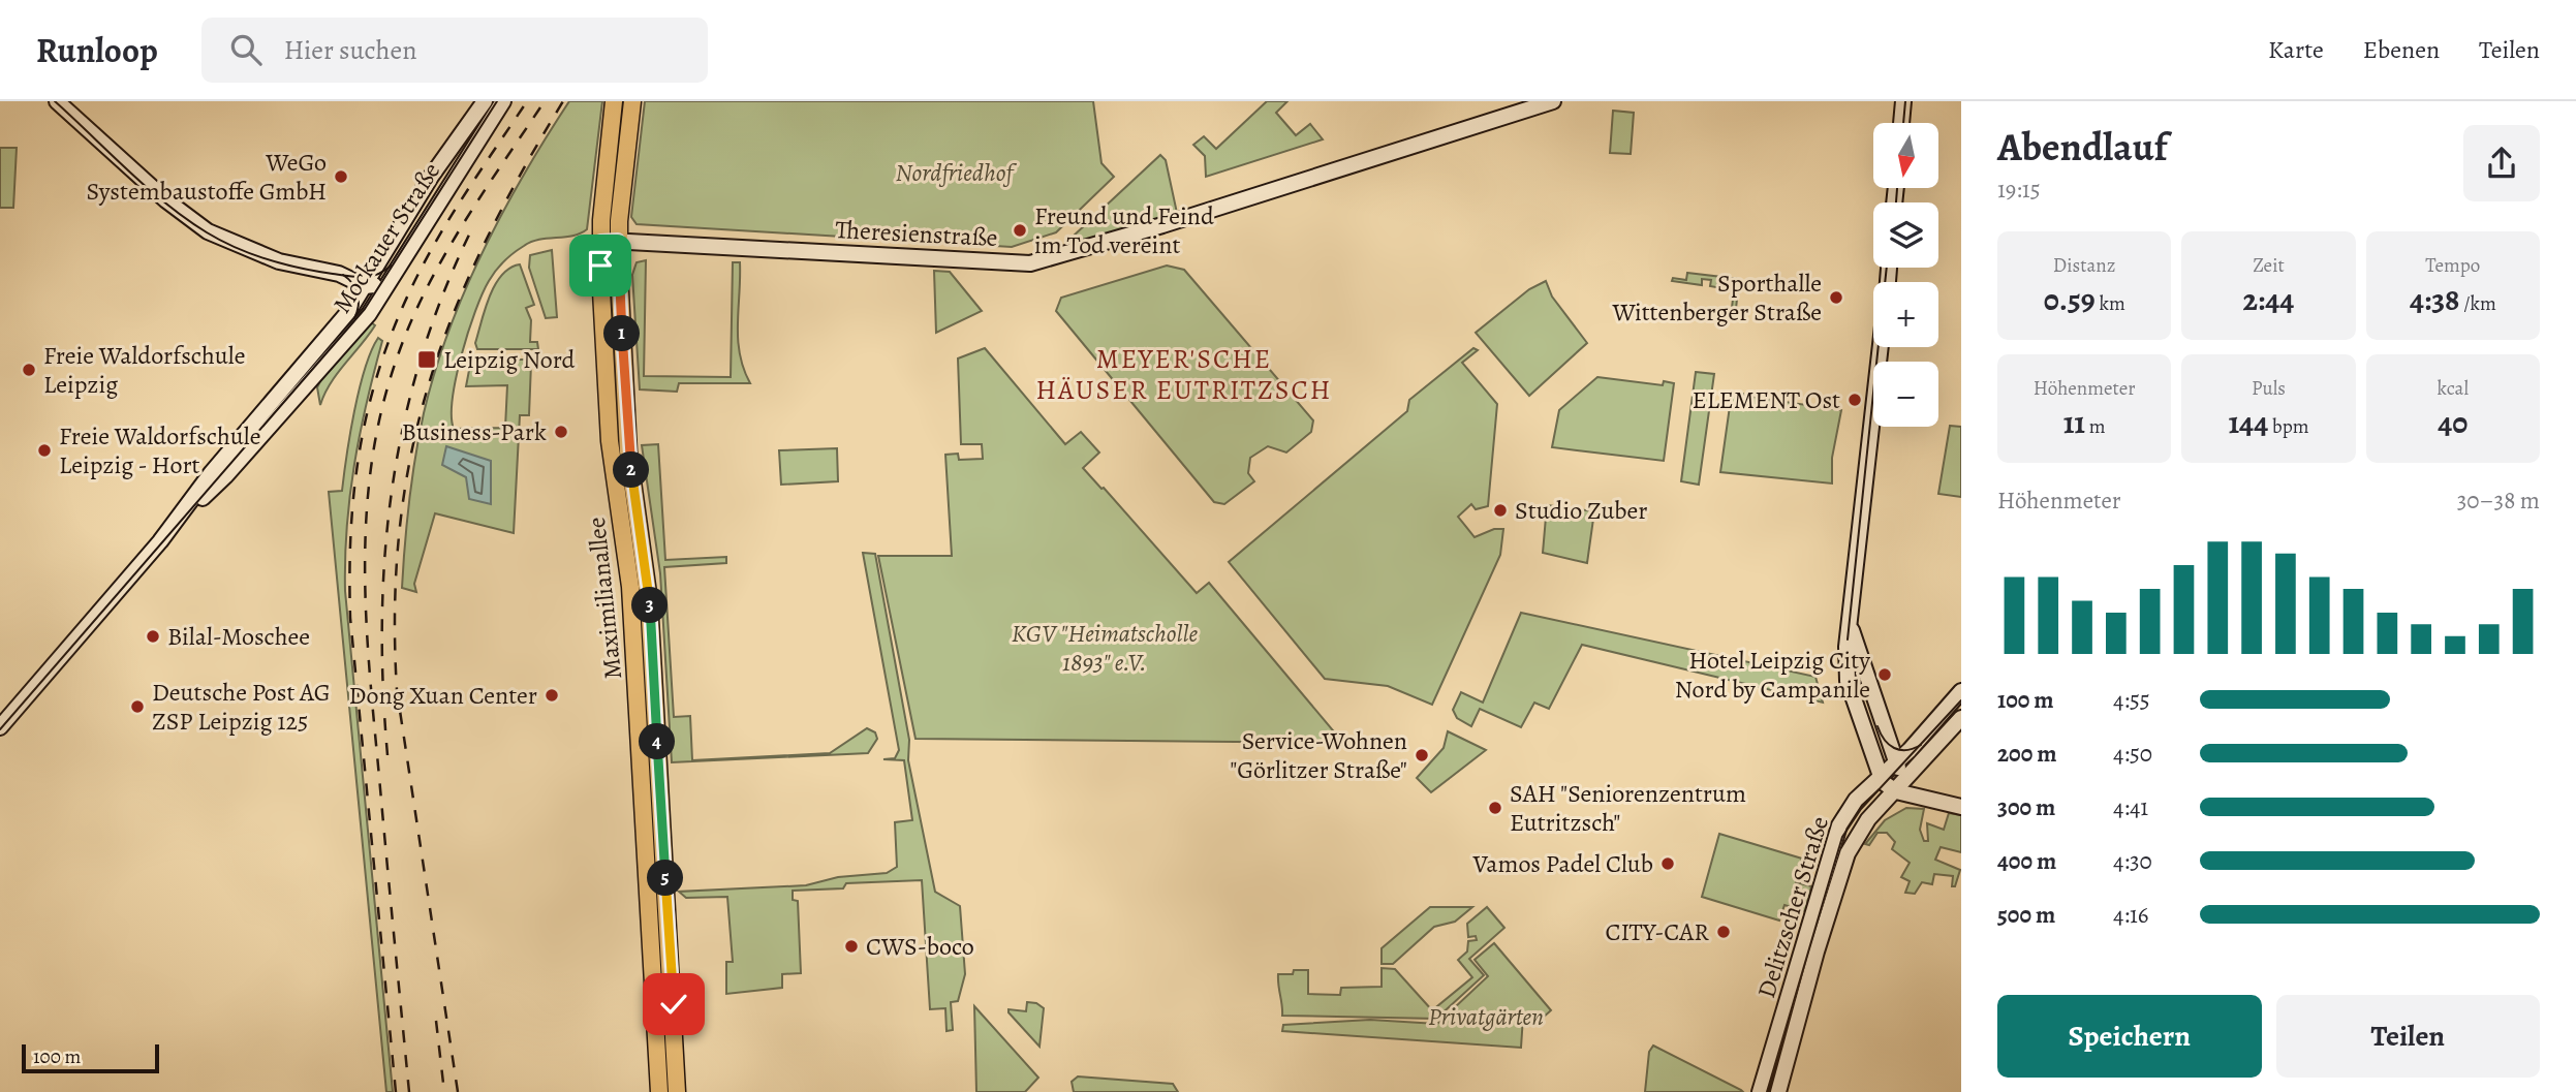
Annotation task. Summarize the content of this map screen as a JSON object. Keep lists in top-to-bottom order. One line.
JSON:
{"streets":{"main road":["Theresienstraße","Mockauer Straße","Maximilianallee","Delitzscher Straße"]},"crossings":[["Theresienstraße","Maximilianallee"]],"districts":["MEYER'SCHE HÄUSER EUTRITZSCH"],"parks":["Nordfriedhof","KGV \"Heimatscholle 1893\" e.V.","Privatgärten"],"places":{"other":["WeGo Systembaustoffe GmbH","Freund und Feind im Tod vereint","Sporthalle Wittenberger Straße","Freie Waldorfschule Leipzig","ELEMENT Ost","Business-Park","Freie Waldorfschule Leipzig - Hort","Studio Zuber","Bilal-Moschee","Hotel Leipzig City Nord by Campanile","Dong Xuan Center","Deutsche Post AG ZSP Leipzig 125","Service-Wohnen \"Görlitzer Straße\"","SAH \"Seniorenzentrum Eutritzsch\"","Vamos Padel Club","CITY-CAR","CWS-boco"],"transit":["Leipzig Nord"]},"scale_bar":"100 m","north":"bottom","page":{"header":"Runloop","search":"Hier suchen","nav":["Karte","Ebenen","Teilen"],"heading":["Abendlauf","19:15"],"map_buttons":["+","−"],"stats":[["Distanz","0.59 km"],["Zeit","2:44"],["Tempo","4:38 /km"],["Höhenmeter","11 m"],["Puls","144 bpm"],["kcal","40"]],"pins":["1","2","3","4","5"],"chart":["Höhenmeter","30–38 m"],"list":[{"name":"100 m","note":"4:55"},{"name":"200 m","note":"4:50"},{"name":"300 m","note":"4:41"},{"name":"400 m","note":"4:30"},{"name":"500 m","note":"4:16"}],"buttons":["Speichern","Teilen"],"scale":"100 m"}}
